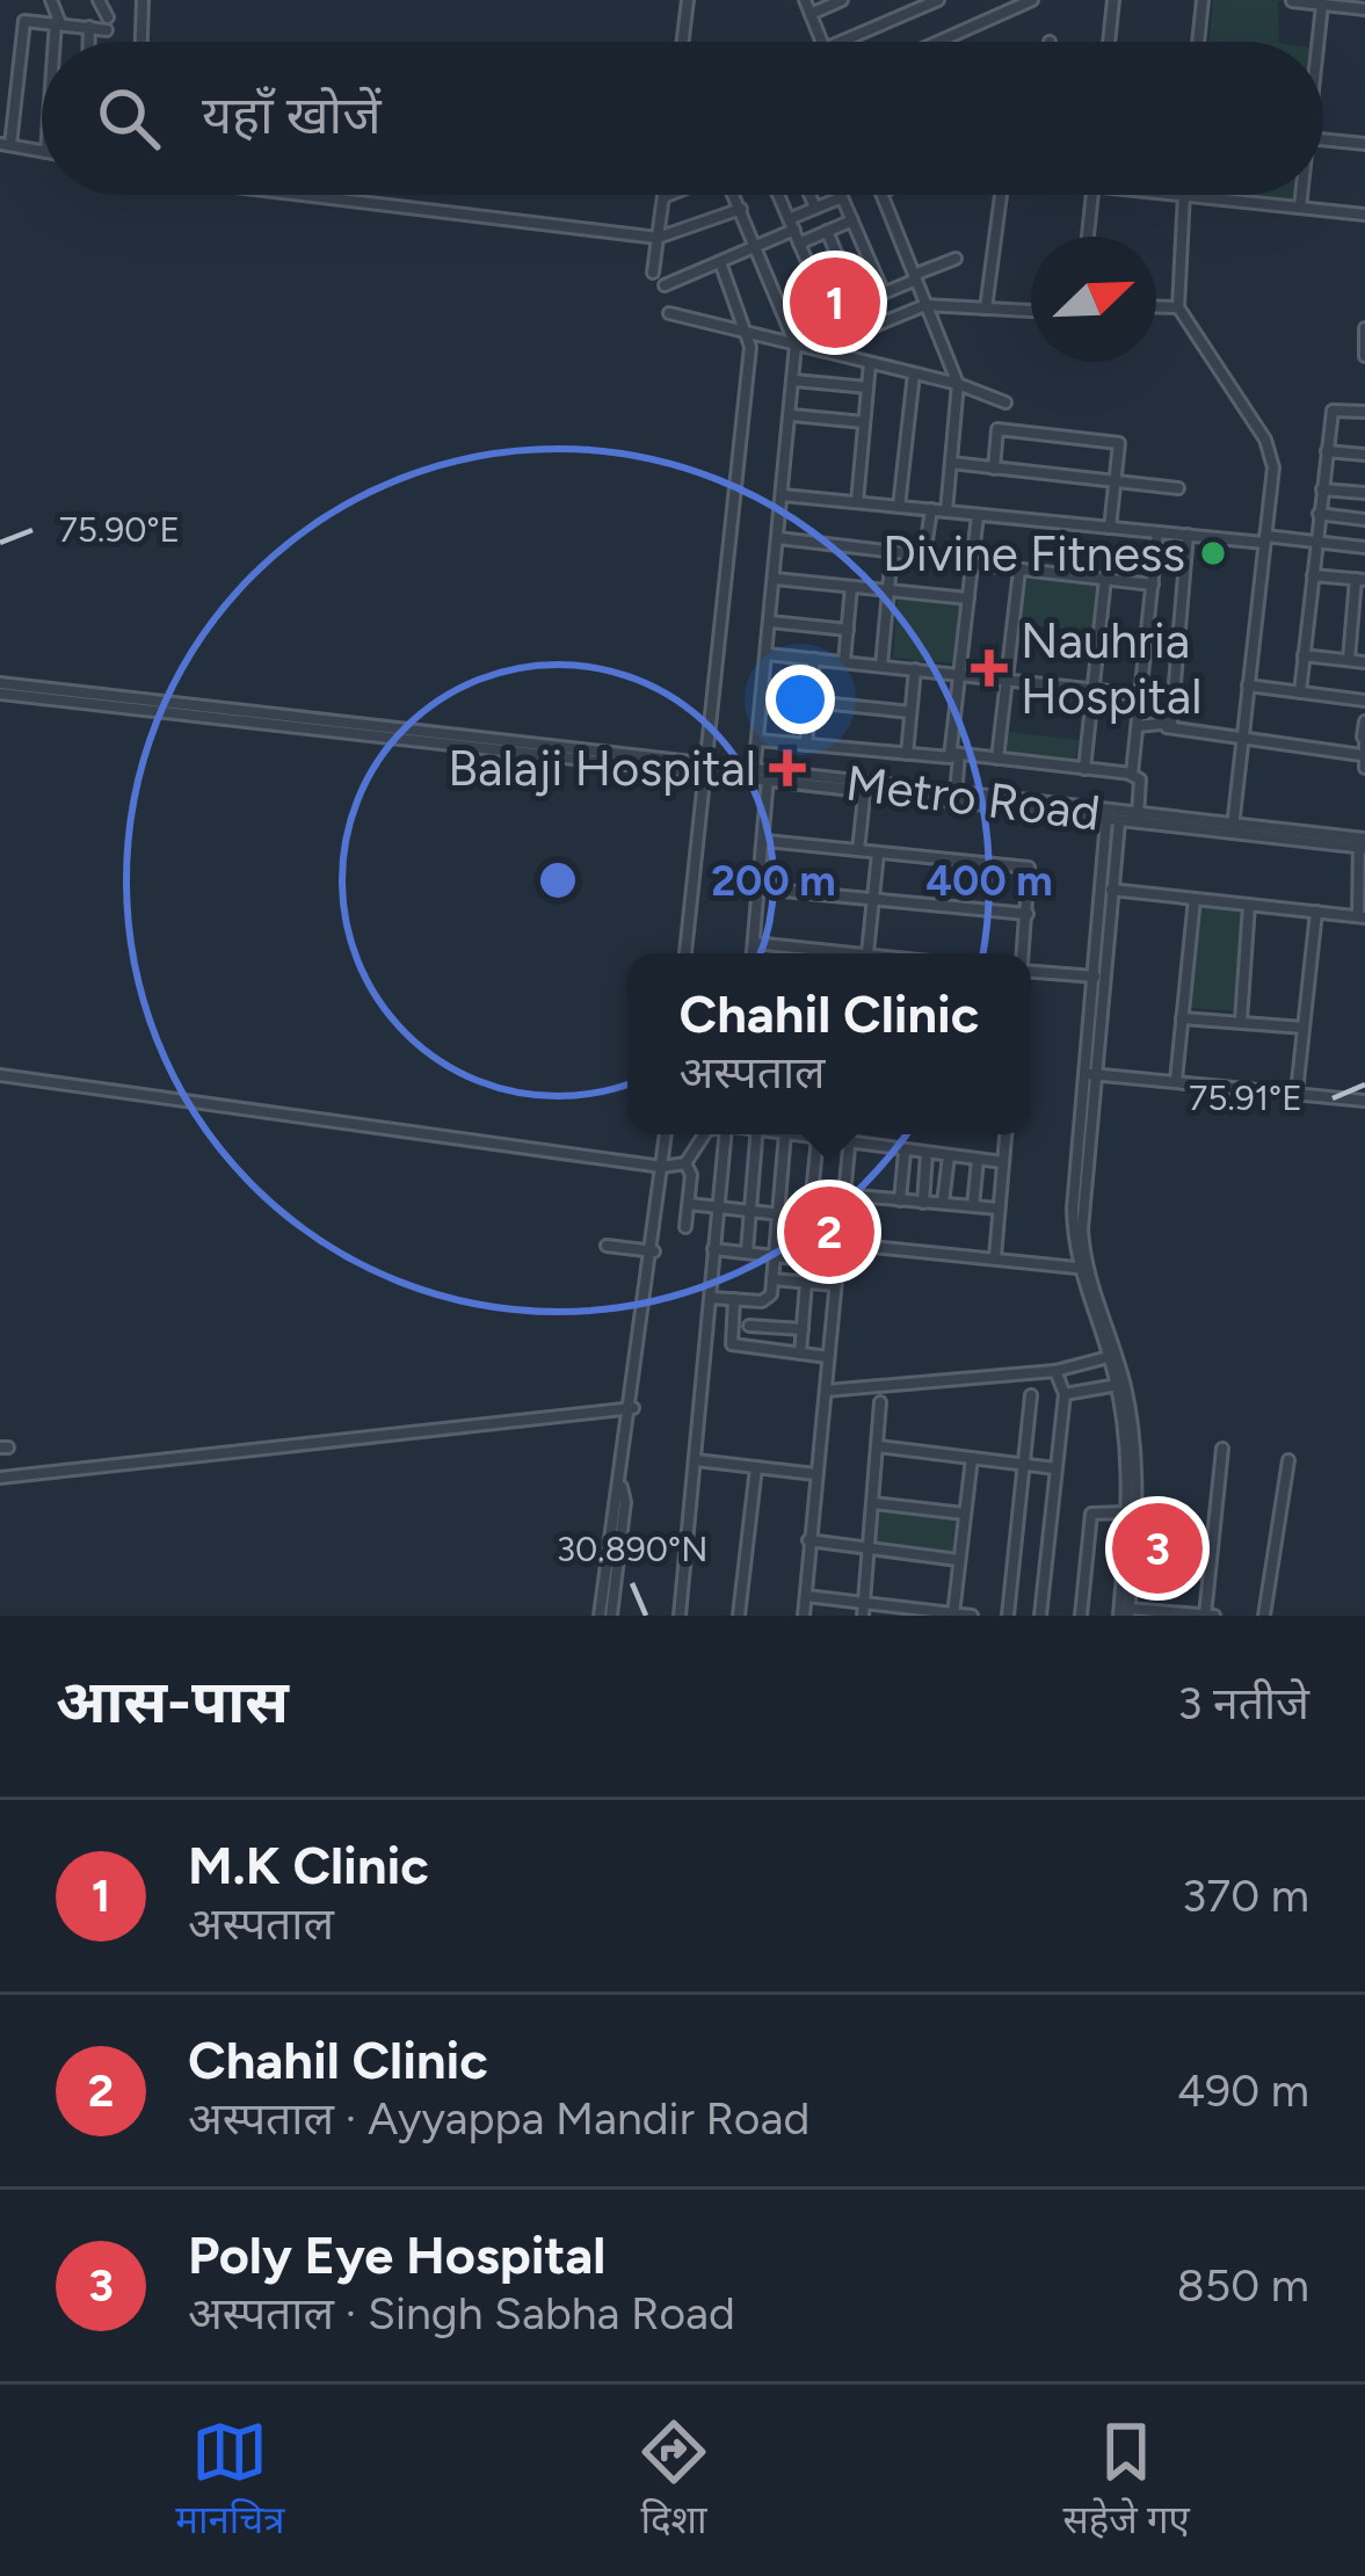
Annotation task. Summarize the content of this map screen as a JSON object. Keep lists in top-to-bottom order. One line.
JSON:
{"streets":{"street":["Metro Road"]},"places":{"other":["Divine Fitness"],"health":["Nauhria Hospital","Balaji Hospital"]},"north":"top right","page":{"search":"यहाँ खोजें","pins":["1","2","3"],"popup":["Chahil Clinic","अस्पताल"],"heading":["आस-पास","3 नतीजे"],"list":[{"mark":"1","name":"M.K Clinic","note":"अस्पताल","value":"370 m"},{"mark":"2","name":"Chahil Clinic","note":"अस्पताल · Ayyappa Mandir Road","value":"490 m"},{"mark":"3","name":"Poly Eye Hospital","note":"अस्पताल · Singh Sabha Road","value":"850 m"}],"nav":["मानचित्र","दिशा","सहेजे गए"]},"coordinates":["75.90°E","75.91°E","30.890°N"],"rings":["200 m","400 m"]}
